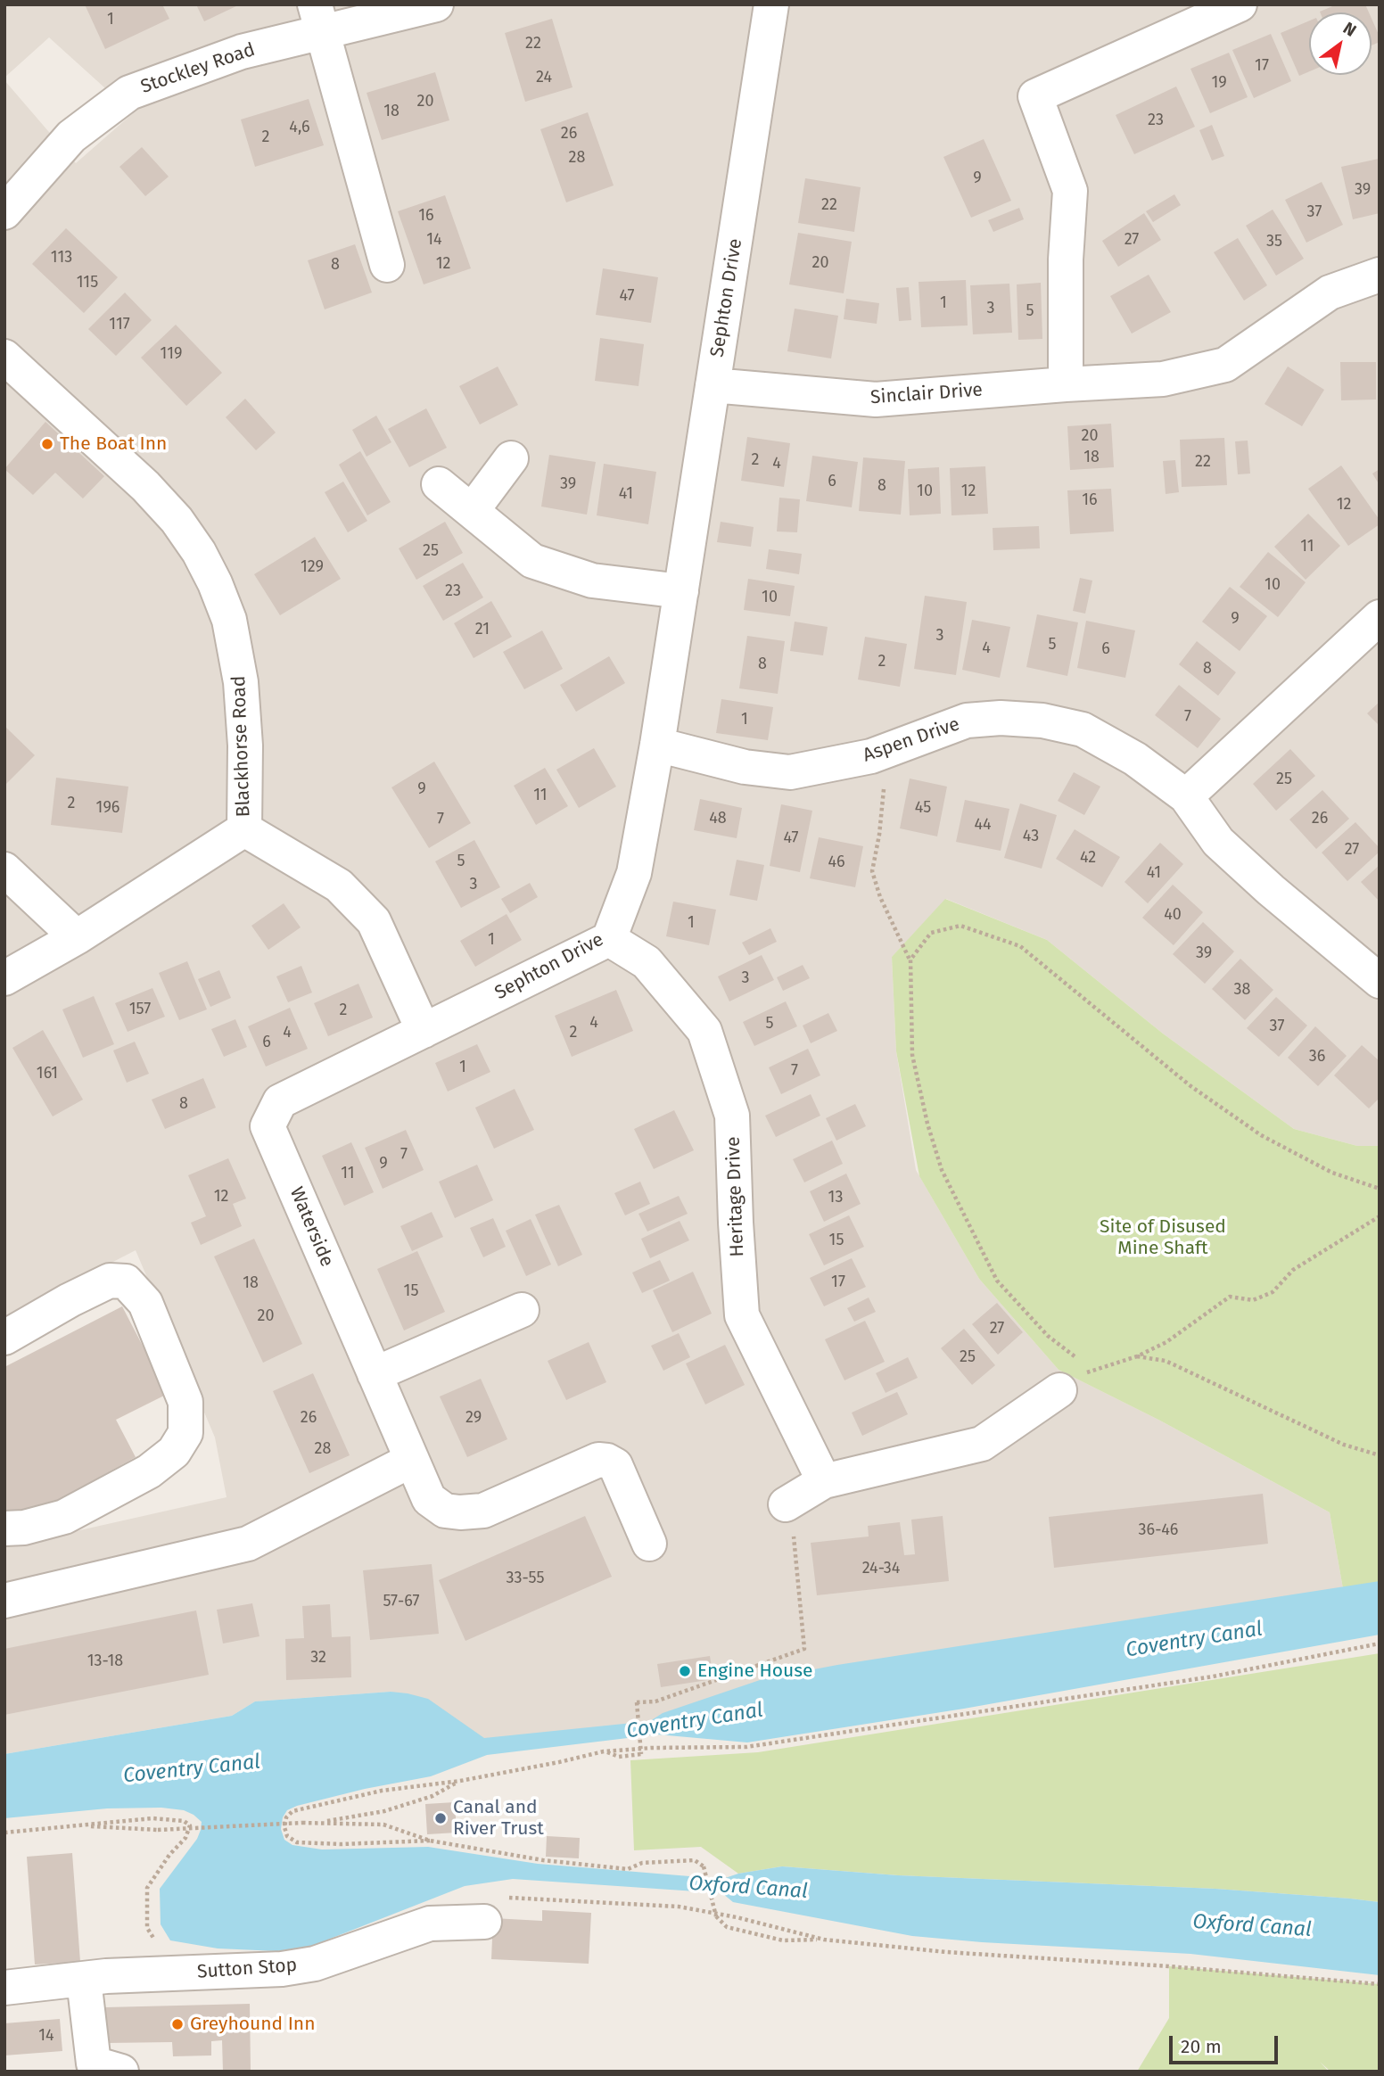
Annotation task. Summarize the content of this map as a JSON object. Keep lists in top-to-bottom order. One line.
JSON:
{"streets":{"street":["Stockley Road","Sephton Drive","Sinclair Drive","Aspen Drive","Blackhorse Road","Heritage Drive","Waterside","Sutton Stop"]},"crossings":[["Sephton Drive","Sinclair Drive"],["Sephton Drive","Aspen Drive"],["Sephton Drive","Heritage Drive"],["Sephton Drive","Waterside"]],"water":["Coventry Canal","Oxford Canal"],"parks":["Site of Disused Mine Shaft"],"places":["The Boat Inn","Engine House","Canal and River Trust","Greyhound Inn"],"house_numbers":["1","22","17","24","19","20","18","23","4,6","26","2","28","9","39","22","37","16","14","27","35","113","20","12","8","115","47","1","3","5","117","119","20","18","2","22","4","6","39","8","10","12","41","16","12","11","25","129","10","23","10","9","21","3","5","4","6","2","8","8","7","1","25","9","11","2","196","45","48","26","7","44","43","47","27","42","5","46","41","3","40","1","1","39","3","38","157","2","4","5","37","4","2","6","36","1","7","161","8","7","9","11","12","13","15","17","18","15","20","27","25","26","29","28","36-46","24-34","33-55","57-67","32","13-18","14"],"scale_bar":"20 m","north":"top right"}
